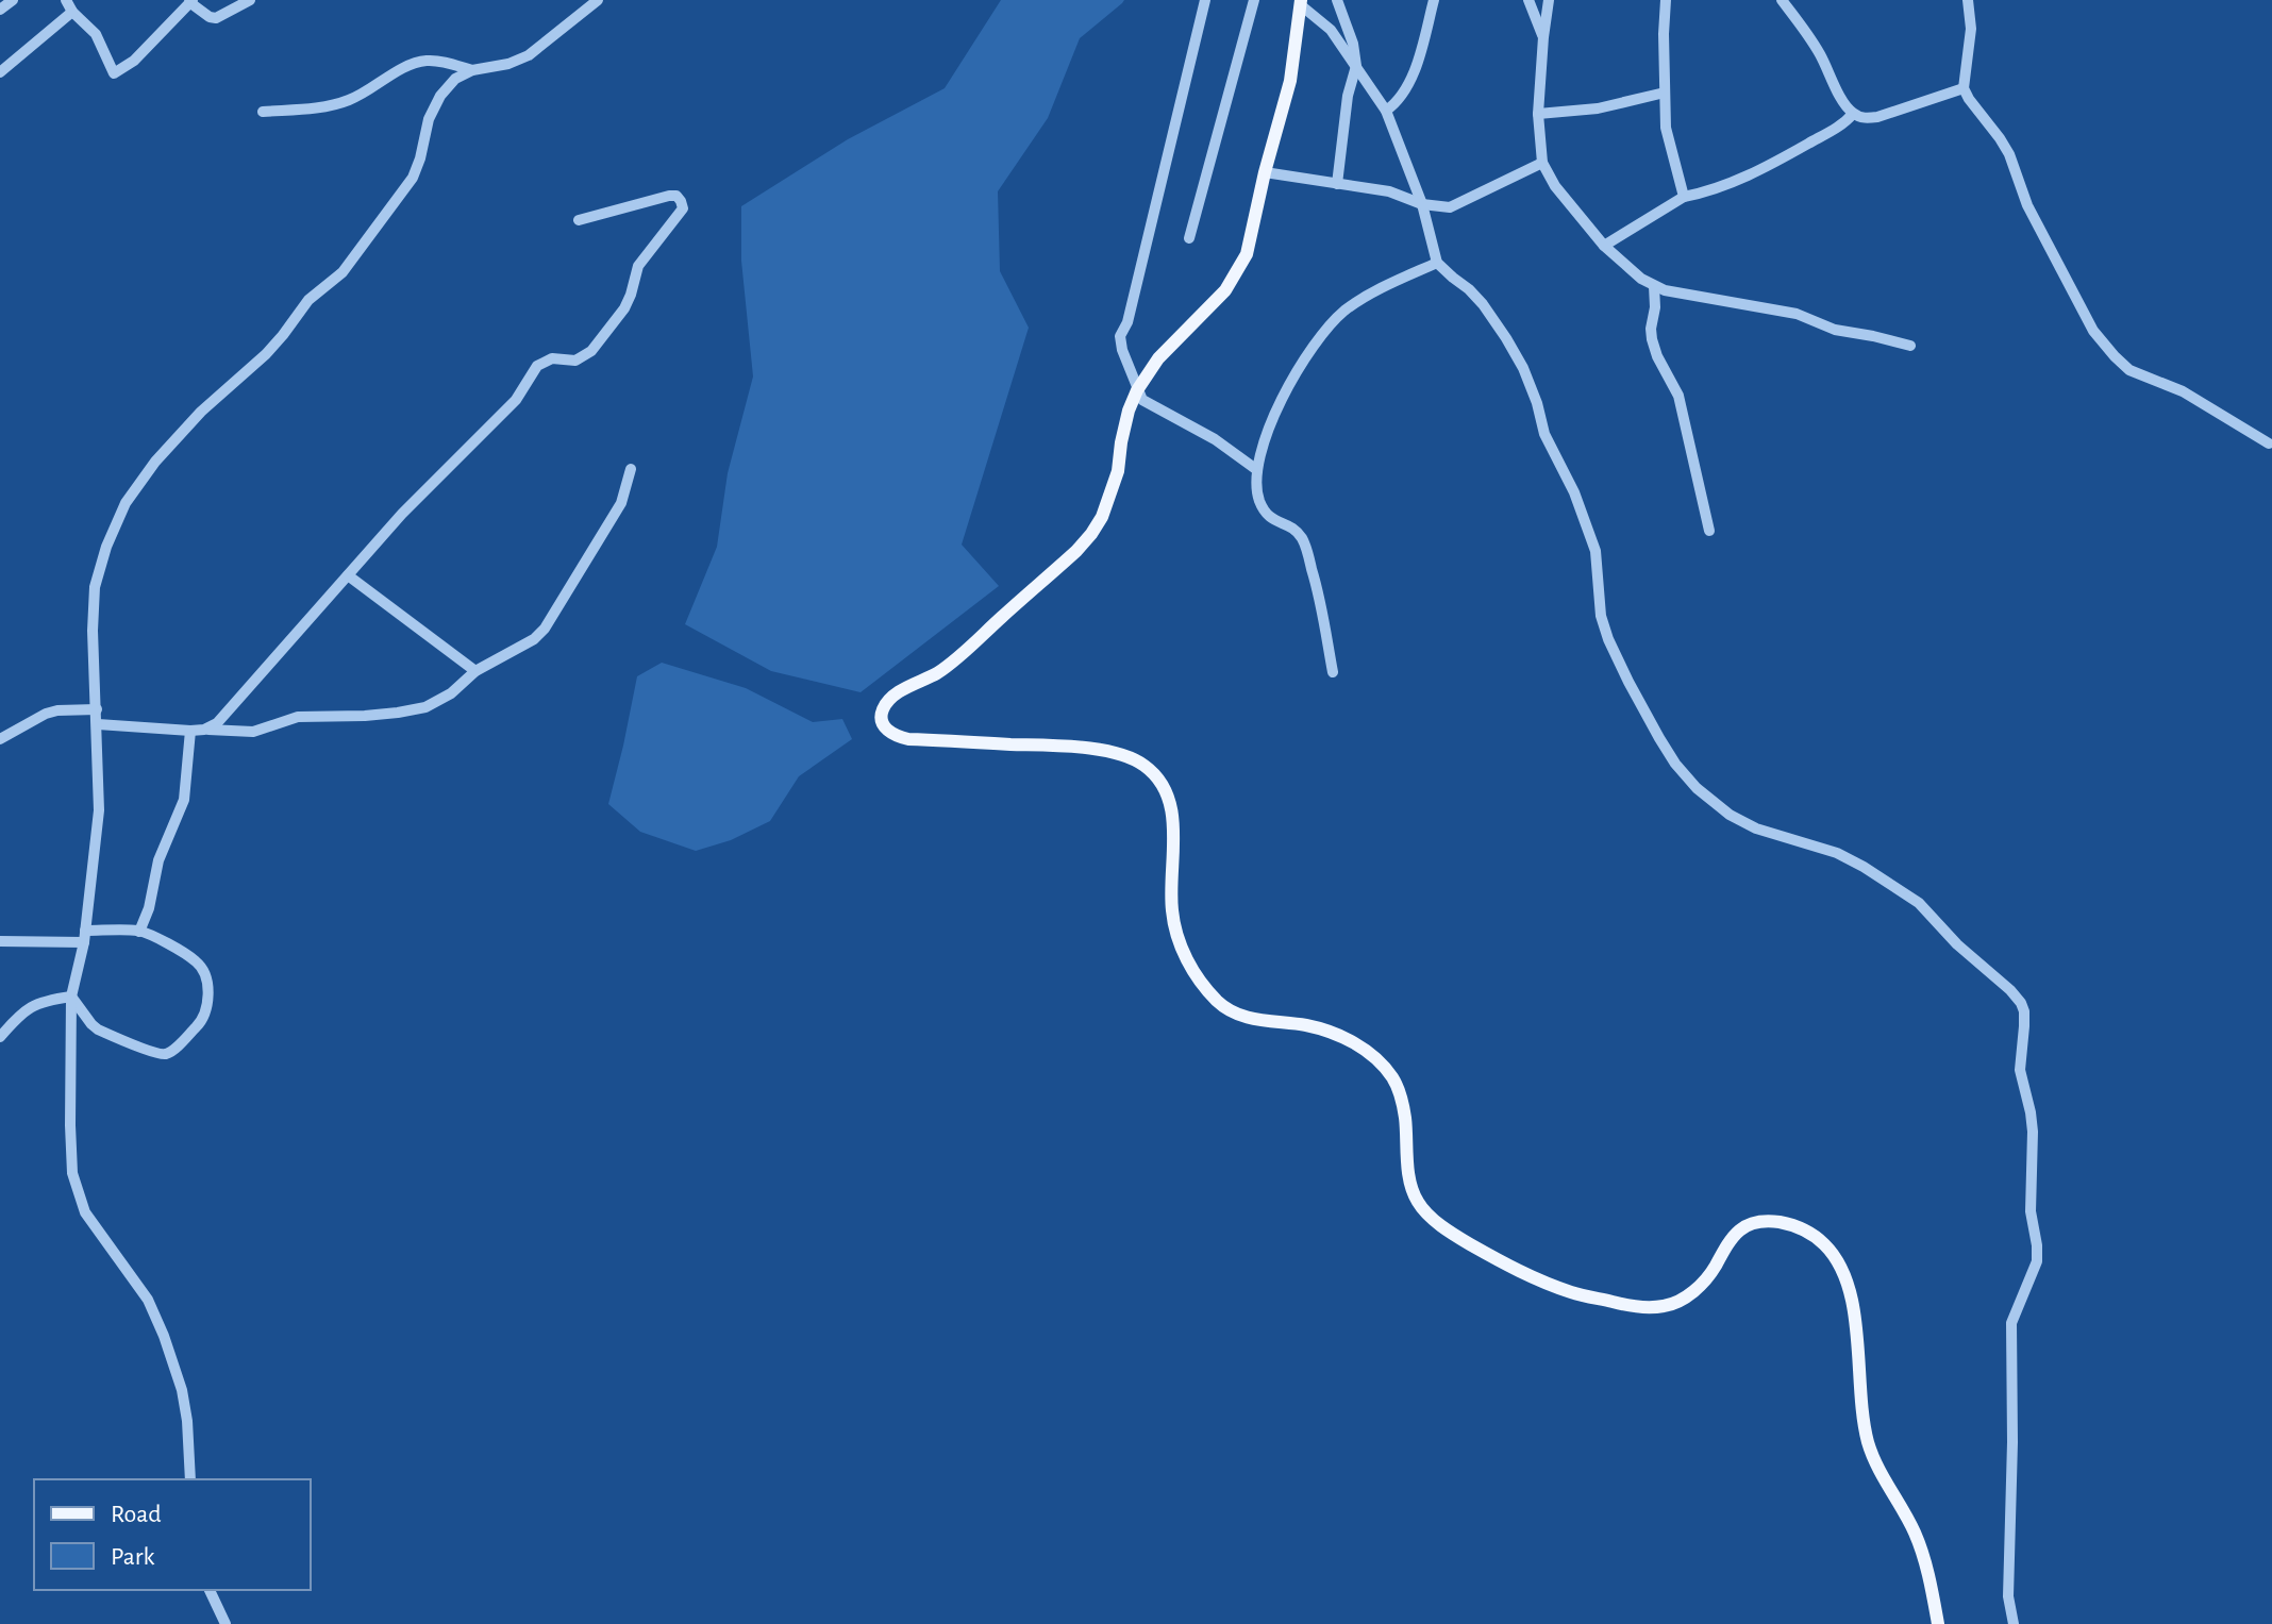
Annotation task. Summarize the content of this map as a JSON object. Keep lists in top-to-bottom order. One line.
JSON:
{"legend":["Road","Park"]}
